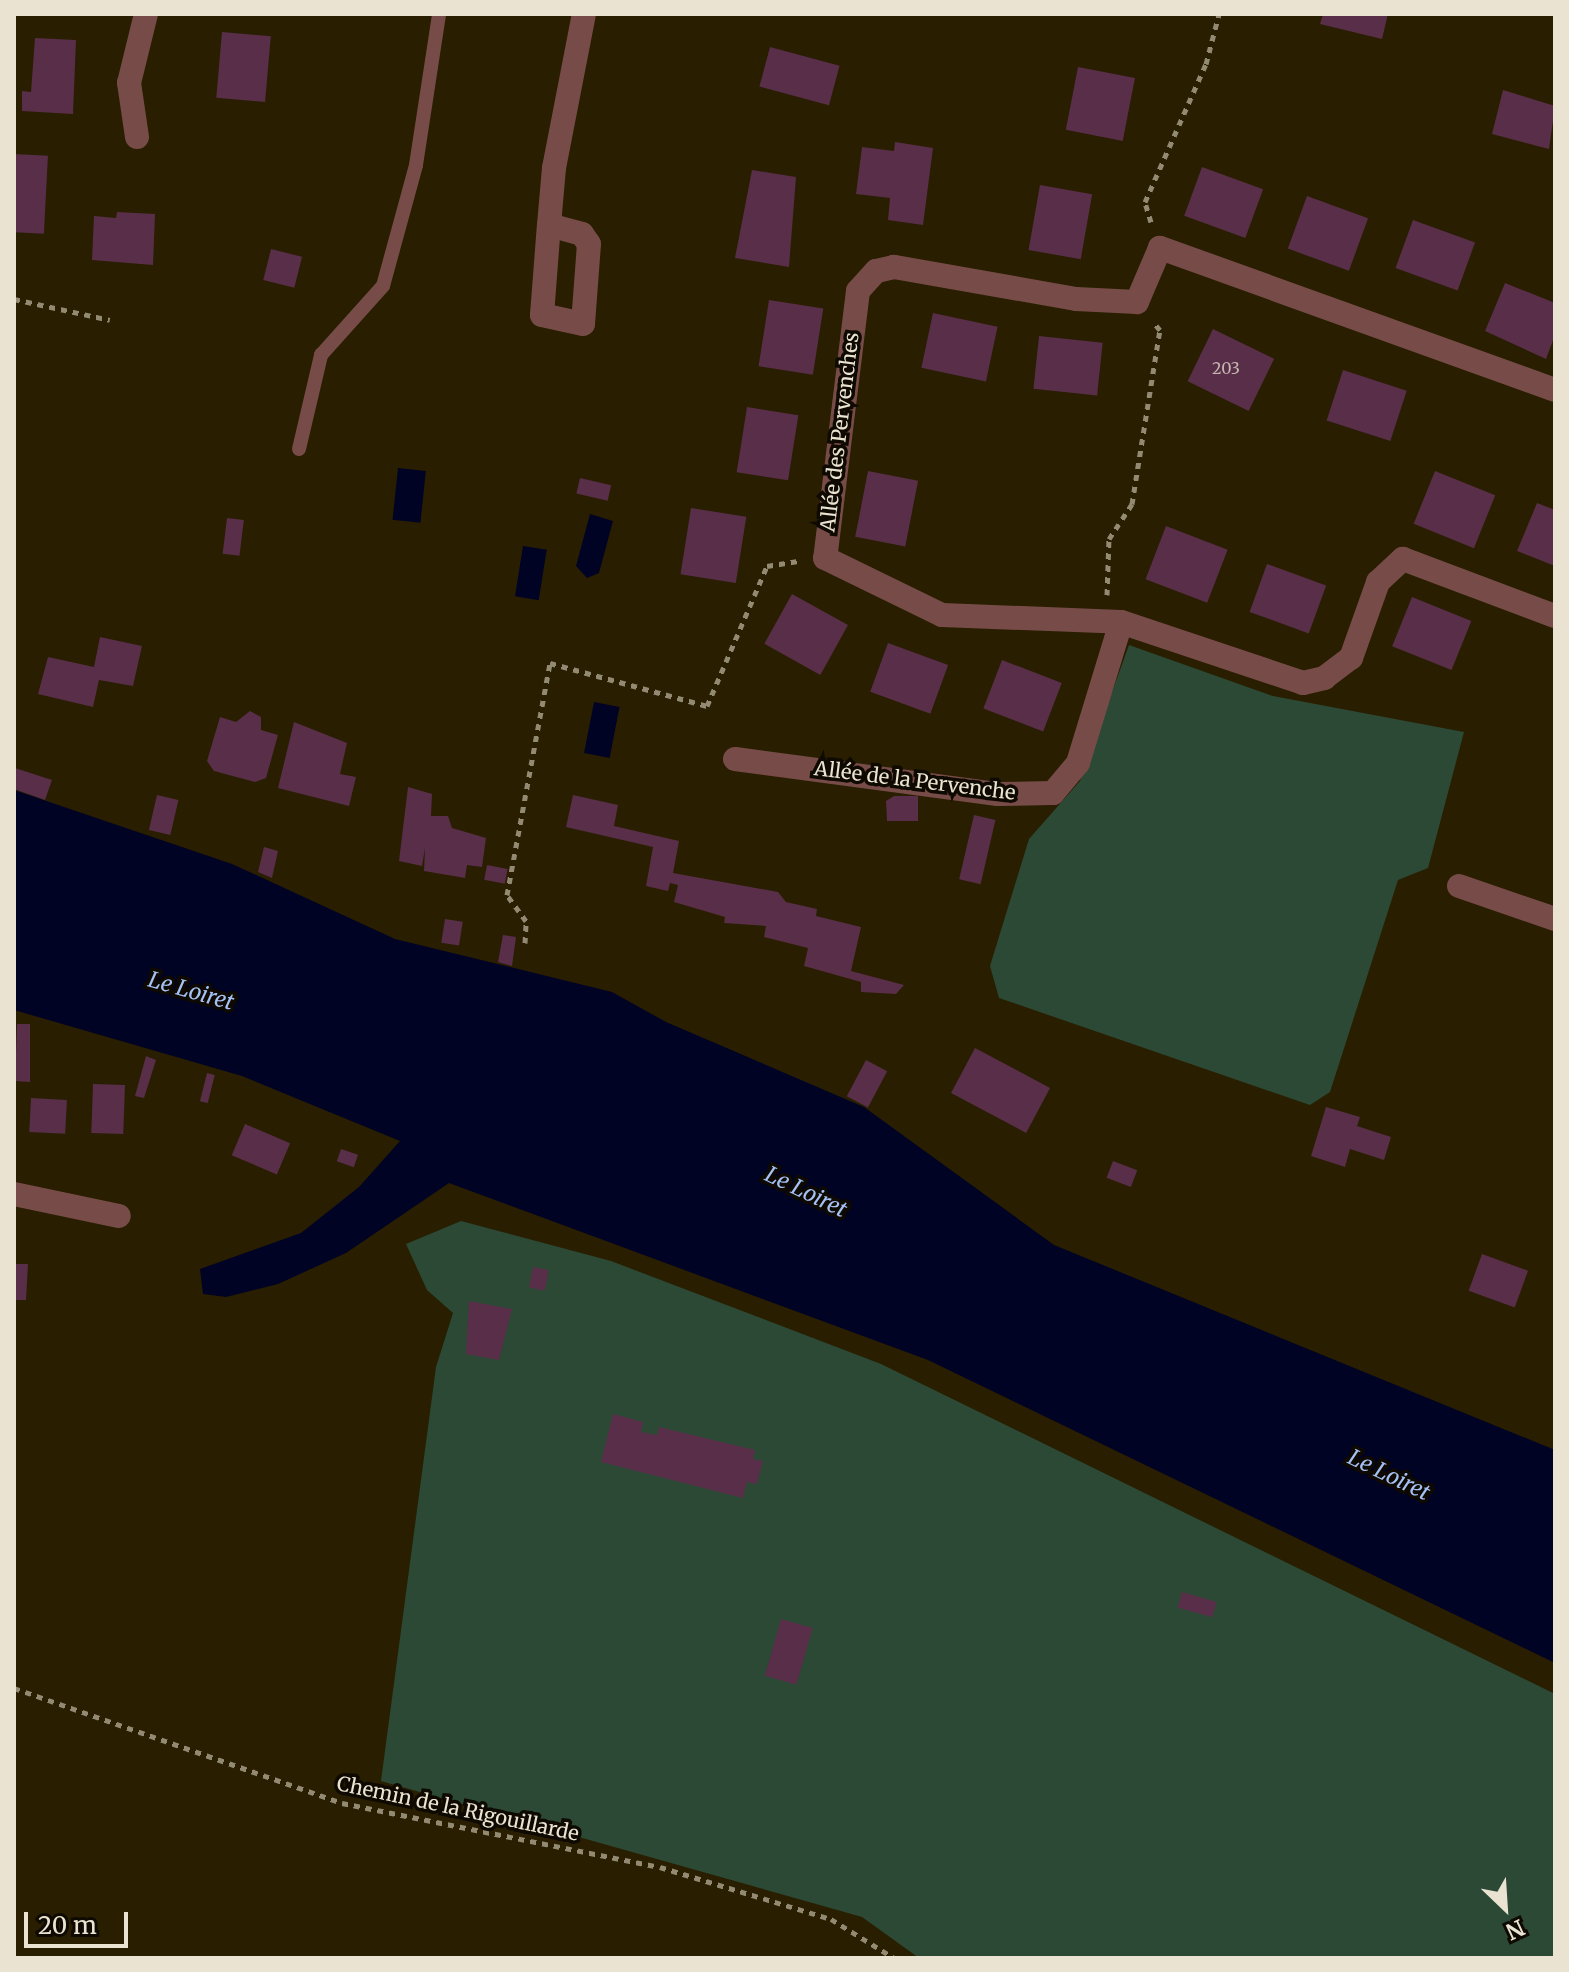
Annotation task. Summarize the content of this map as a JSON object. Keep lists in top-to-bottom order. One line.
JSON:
{"streets":{"street":["Allée des Pervenches","Allée de la Pervenche"],"path":["Chemin de la Rigouillarde"]},"crossings":[["Allée des Pervenches","Allée de la Pervenche"]],"water":["Le Loiret"],"house_numbers":["203"],"scale_bar":"20 m","north":"bottom right"}
